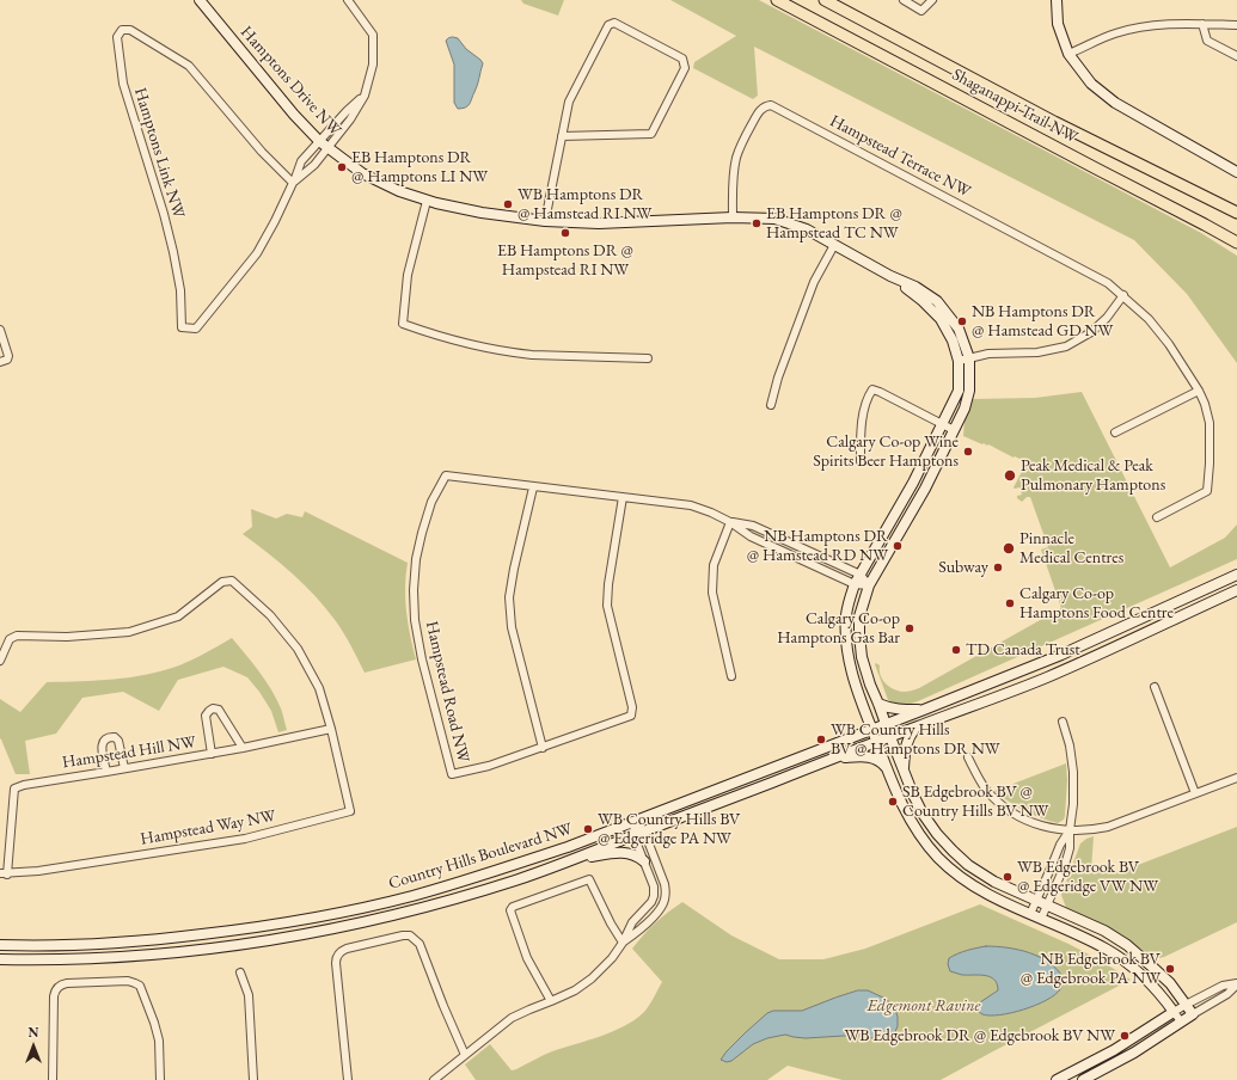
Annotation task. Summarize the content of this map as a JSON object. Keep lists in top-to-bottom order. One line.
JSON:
{"streets":{"main road":["Shaganappi Trail NW"],"street":["Hamptons Drive NW","Hamptons Link NW","Hampstead Terrace NW","Hampstead Road NW","Hampstead Hill NW","Hampstead Way NW","Country Hills Boulevard NW"]},"crossings":[["Hamptons Drive NW","Hamptons Link NW"],["Hamptons Drive NW","Hampstead Terrace NW"],["Hamptons Drive NW","Hampstead Road NW"],["Hamptons Drive NW","Country Hills Boulevard NW"],["Hampstead Hill NW","Hampstead Way NW"]],"parks":["Edgemont Ravine"],"places":["EB Hamptons DR @ Hamptons LI NW","WB Hamptons DR @ Hamstead RI NW","EB Hamptons DR @ Hampstead TC NW","EB Hamptons DR @ Hampstead RI NW","NB Hamptons DR @ Hamstead GD NW","Calgary Co-op Wine Spirits Beer Hamptons","Peak Medical & Peak Pulmonary Hamptons","NB Hamptons DR @ Hamstead RD NW","Pinnacle Medical Centres","Subway","Calgary Co-op Hamptons Food Centre","Calgary Co-op Hamptons Gas Bar","TD Canada Trust","WB Country Hills BV @ Hamptons DR NW","SB Edgebrook BV @ Country Hills BV NW","WB Country Hills BV @ Edgeridge PA NW","WB Edgebrook BV @ Edgeridge VW NW","NB Edgebrook BV @ Edgebrook PA NW","WB Edgebrook DR @ Edgebrook BV NW"],"north":"top"}
